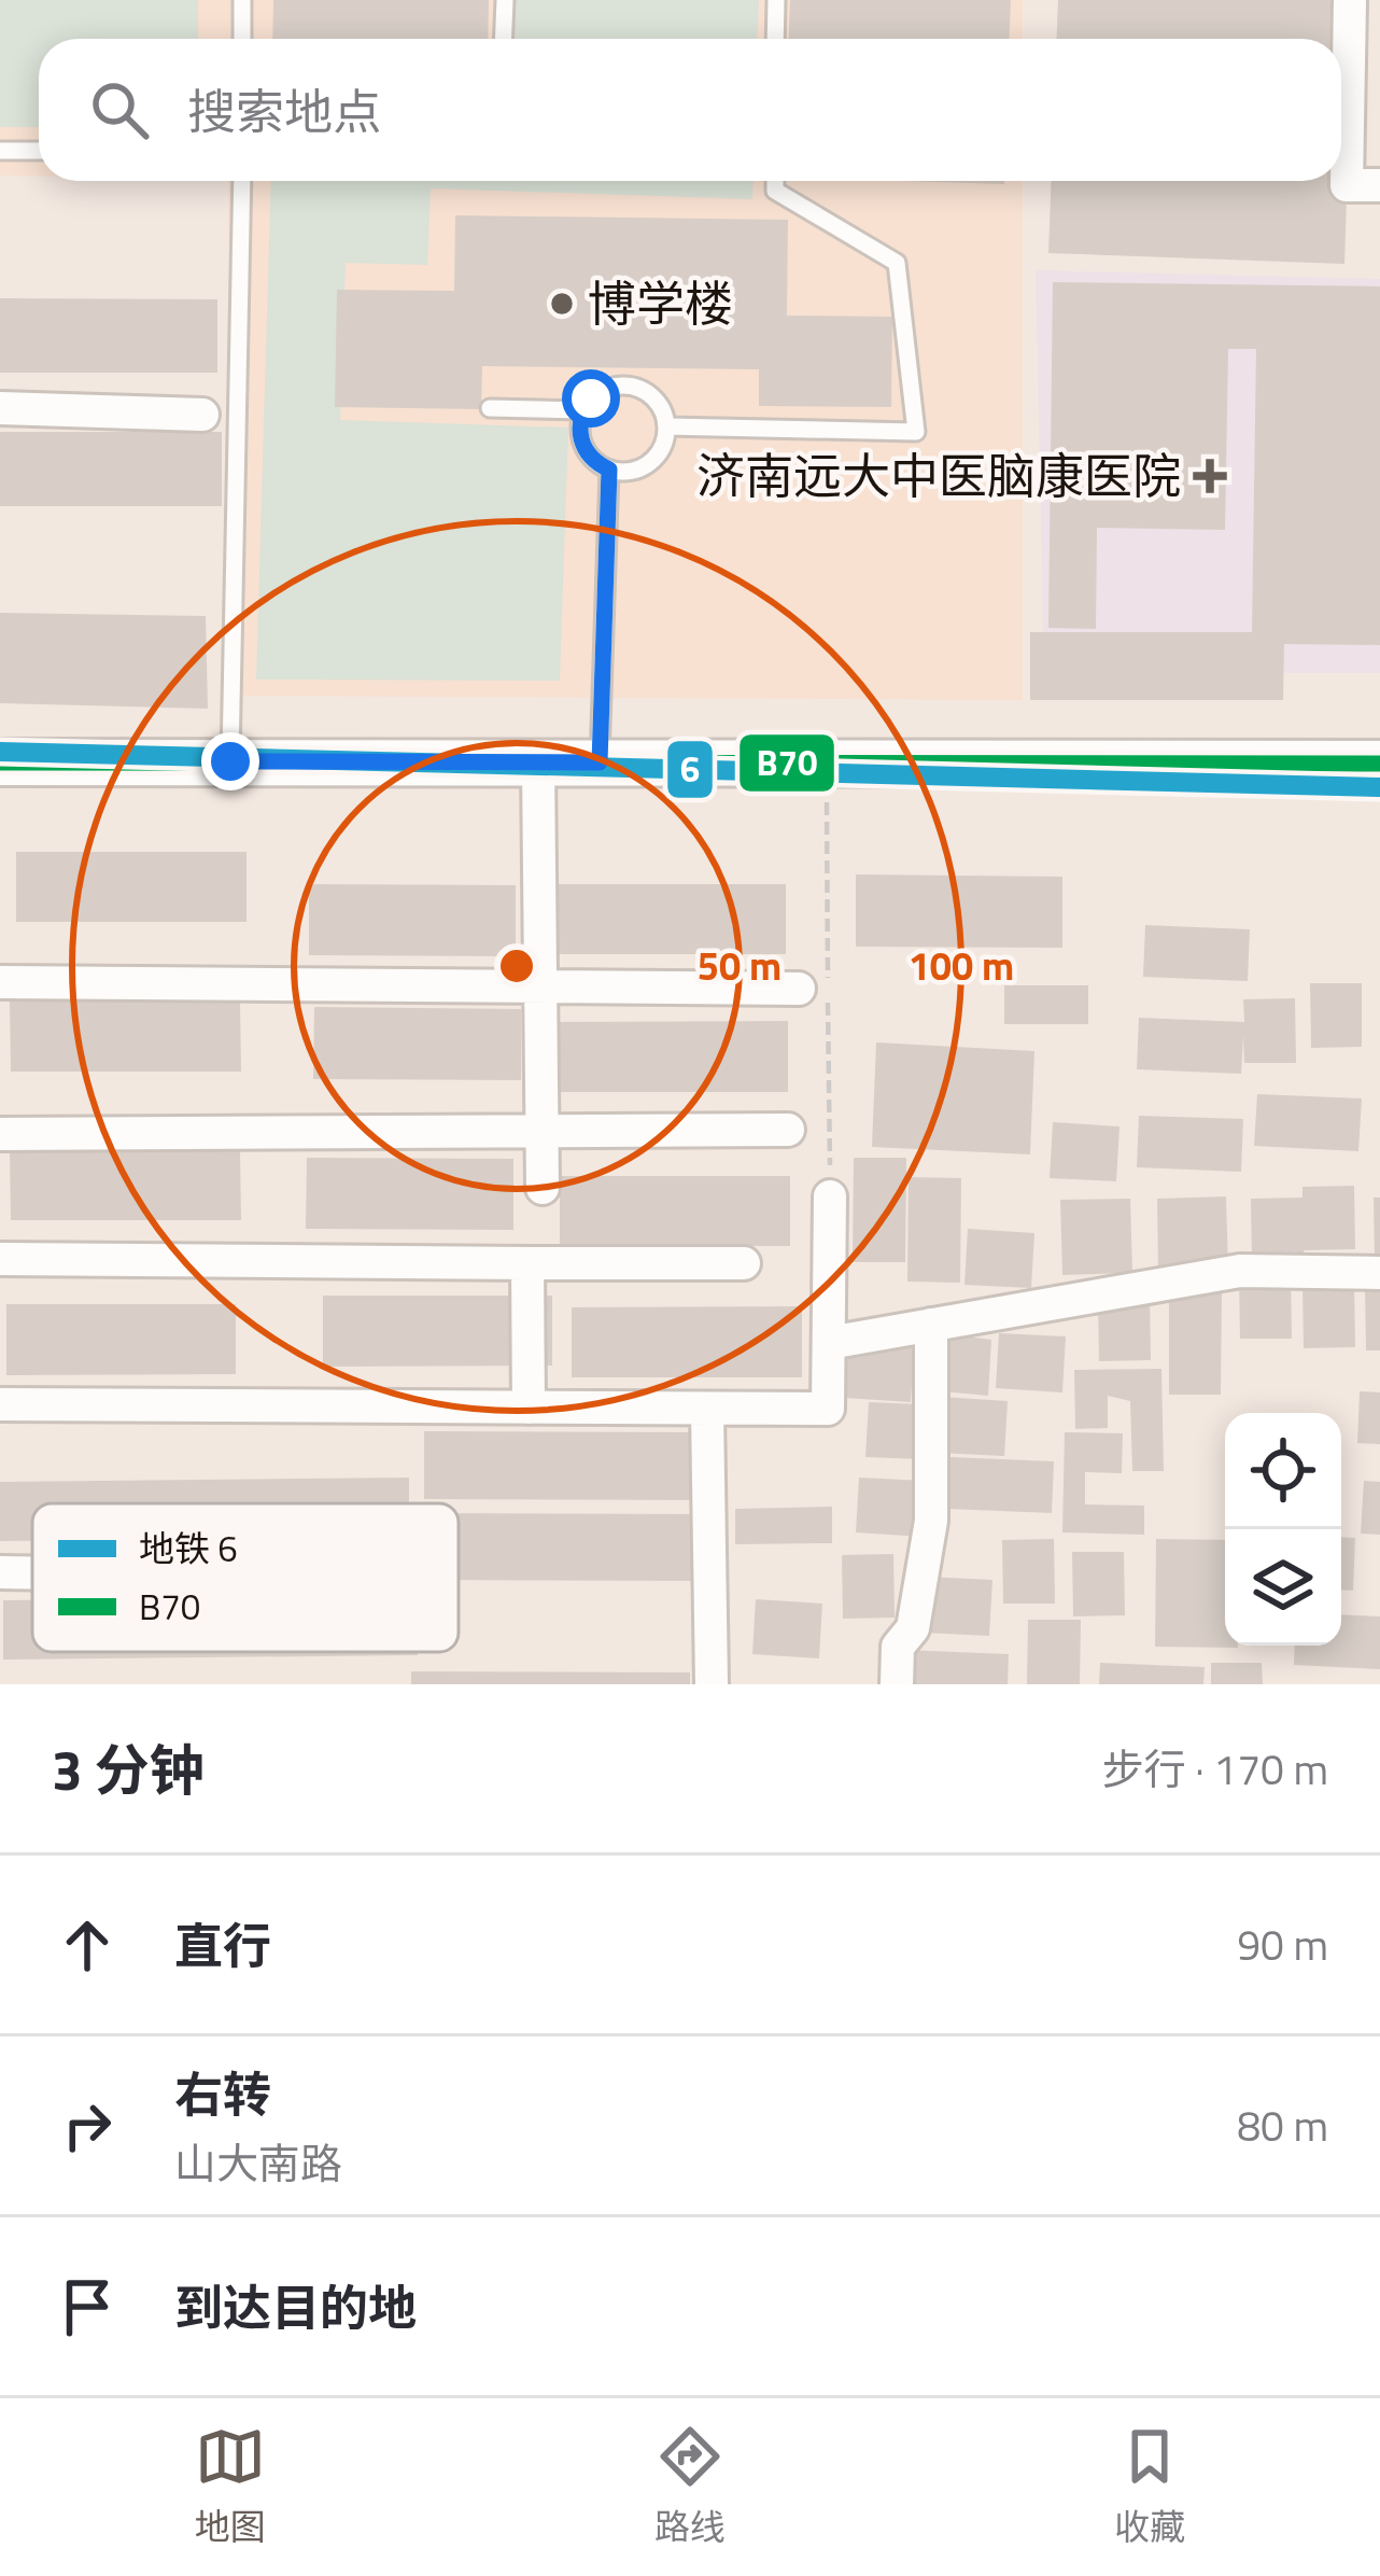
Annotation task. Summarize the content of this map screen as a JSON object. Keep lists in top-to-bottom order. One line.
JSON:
{"places":{"other":["博学楼"],"health":["济南远大中医脑康医院"]},"lines":["metro line 6","transit line B70"],"legend":["地铁 6","B70"],"page":{"search":"搜索地点","heading":["3 分钟","步行 · 170 m"],"list":[["直行","90 m"],["右转","山大南路","80 m"],"到达目的地"],"nav":["地图","路线","收藏"]},"rings":["50 m","100 m"]}
